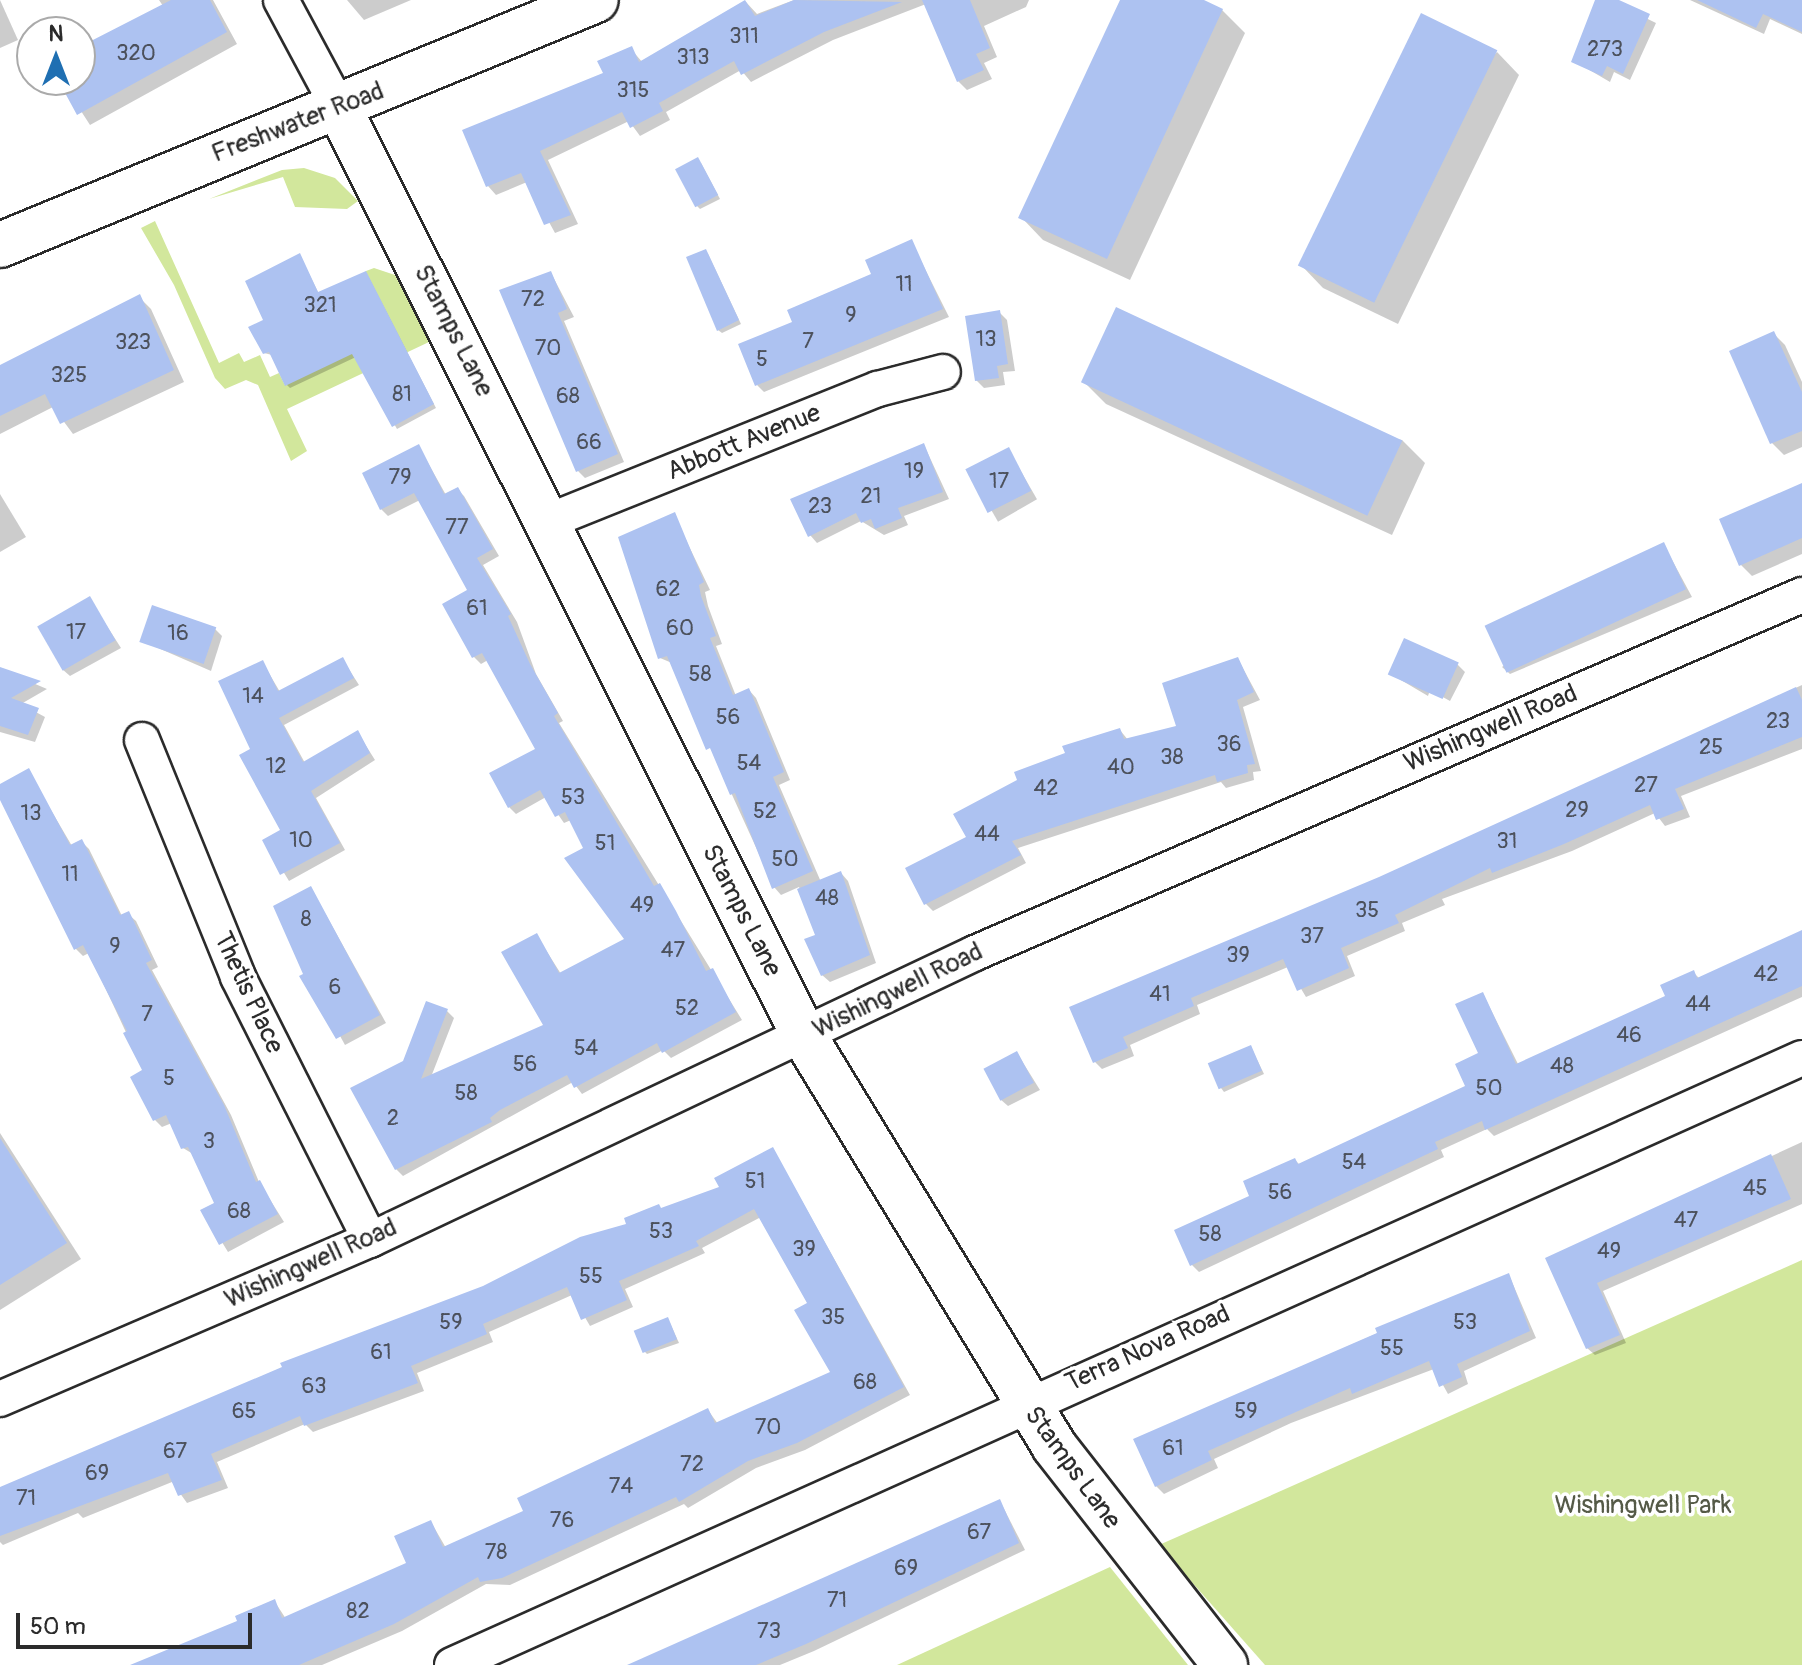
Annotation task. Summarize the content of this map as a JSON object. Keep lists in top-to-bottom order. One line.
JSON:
{"streets":{"street":["Freshwater Road","Stamps Lane","Abbott Avenue","Wishingwell Road","Thetis Place","Terra Nova Road"]},"crossings":[["Freshwater Road","Stamps Lane"],["Stamps Lane","Abbott Avenue"],["Stamps Lane","Wishingwell Road"],["Stamps Lane","Terra Nova Road"],["Wishingwell Road","Thetis Place"]],"parks":["Wishingwell Park"],"house_numbers":["311","273","320","313","315","11","72","321","9","13","7","323","70","5","325","81","68","66","19","79","17","21","23","77","62","61","60","17","16","58","14","56","23","36","25","38","54","12","40","27","42","53","29","52","13","44","10","31","51","50","11","48","49","35","8","37","9","47","39","42","6","41","44","52","7","46","54","56","48","5","50","58","2","3","54","51","45","56","68","47","53","58","39","49","55","35","59","53","55","61","68","63","65","59","70","61","67","72","69","74","71","76","67","78","69","71","82","73"],"scale_bar":"50 m","north":"top"}
